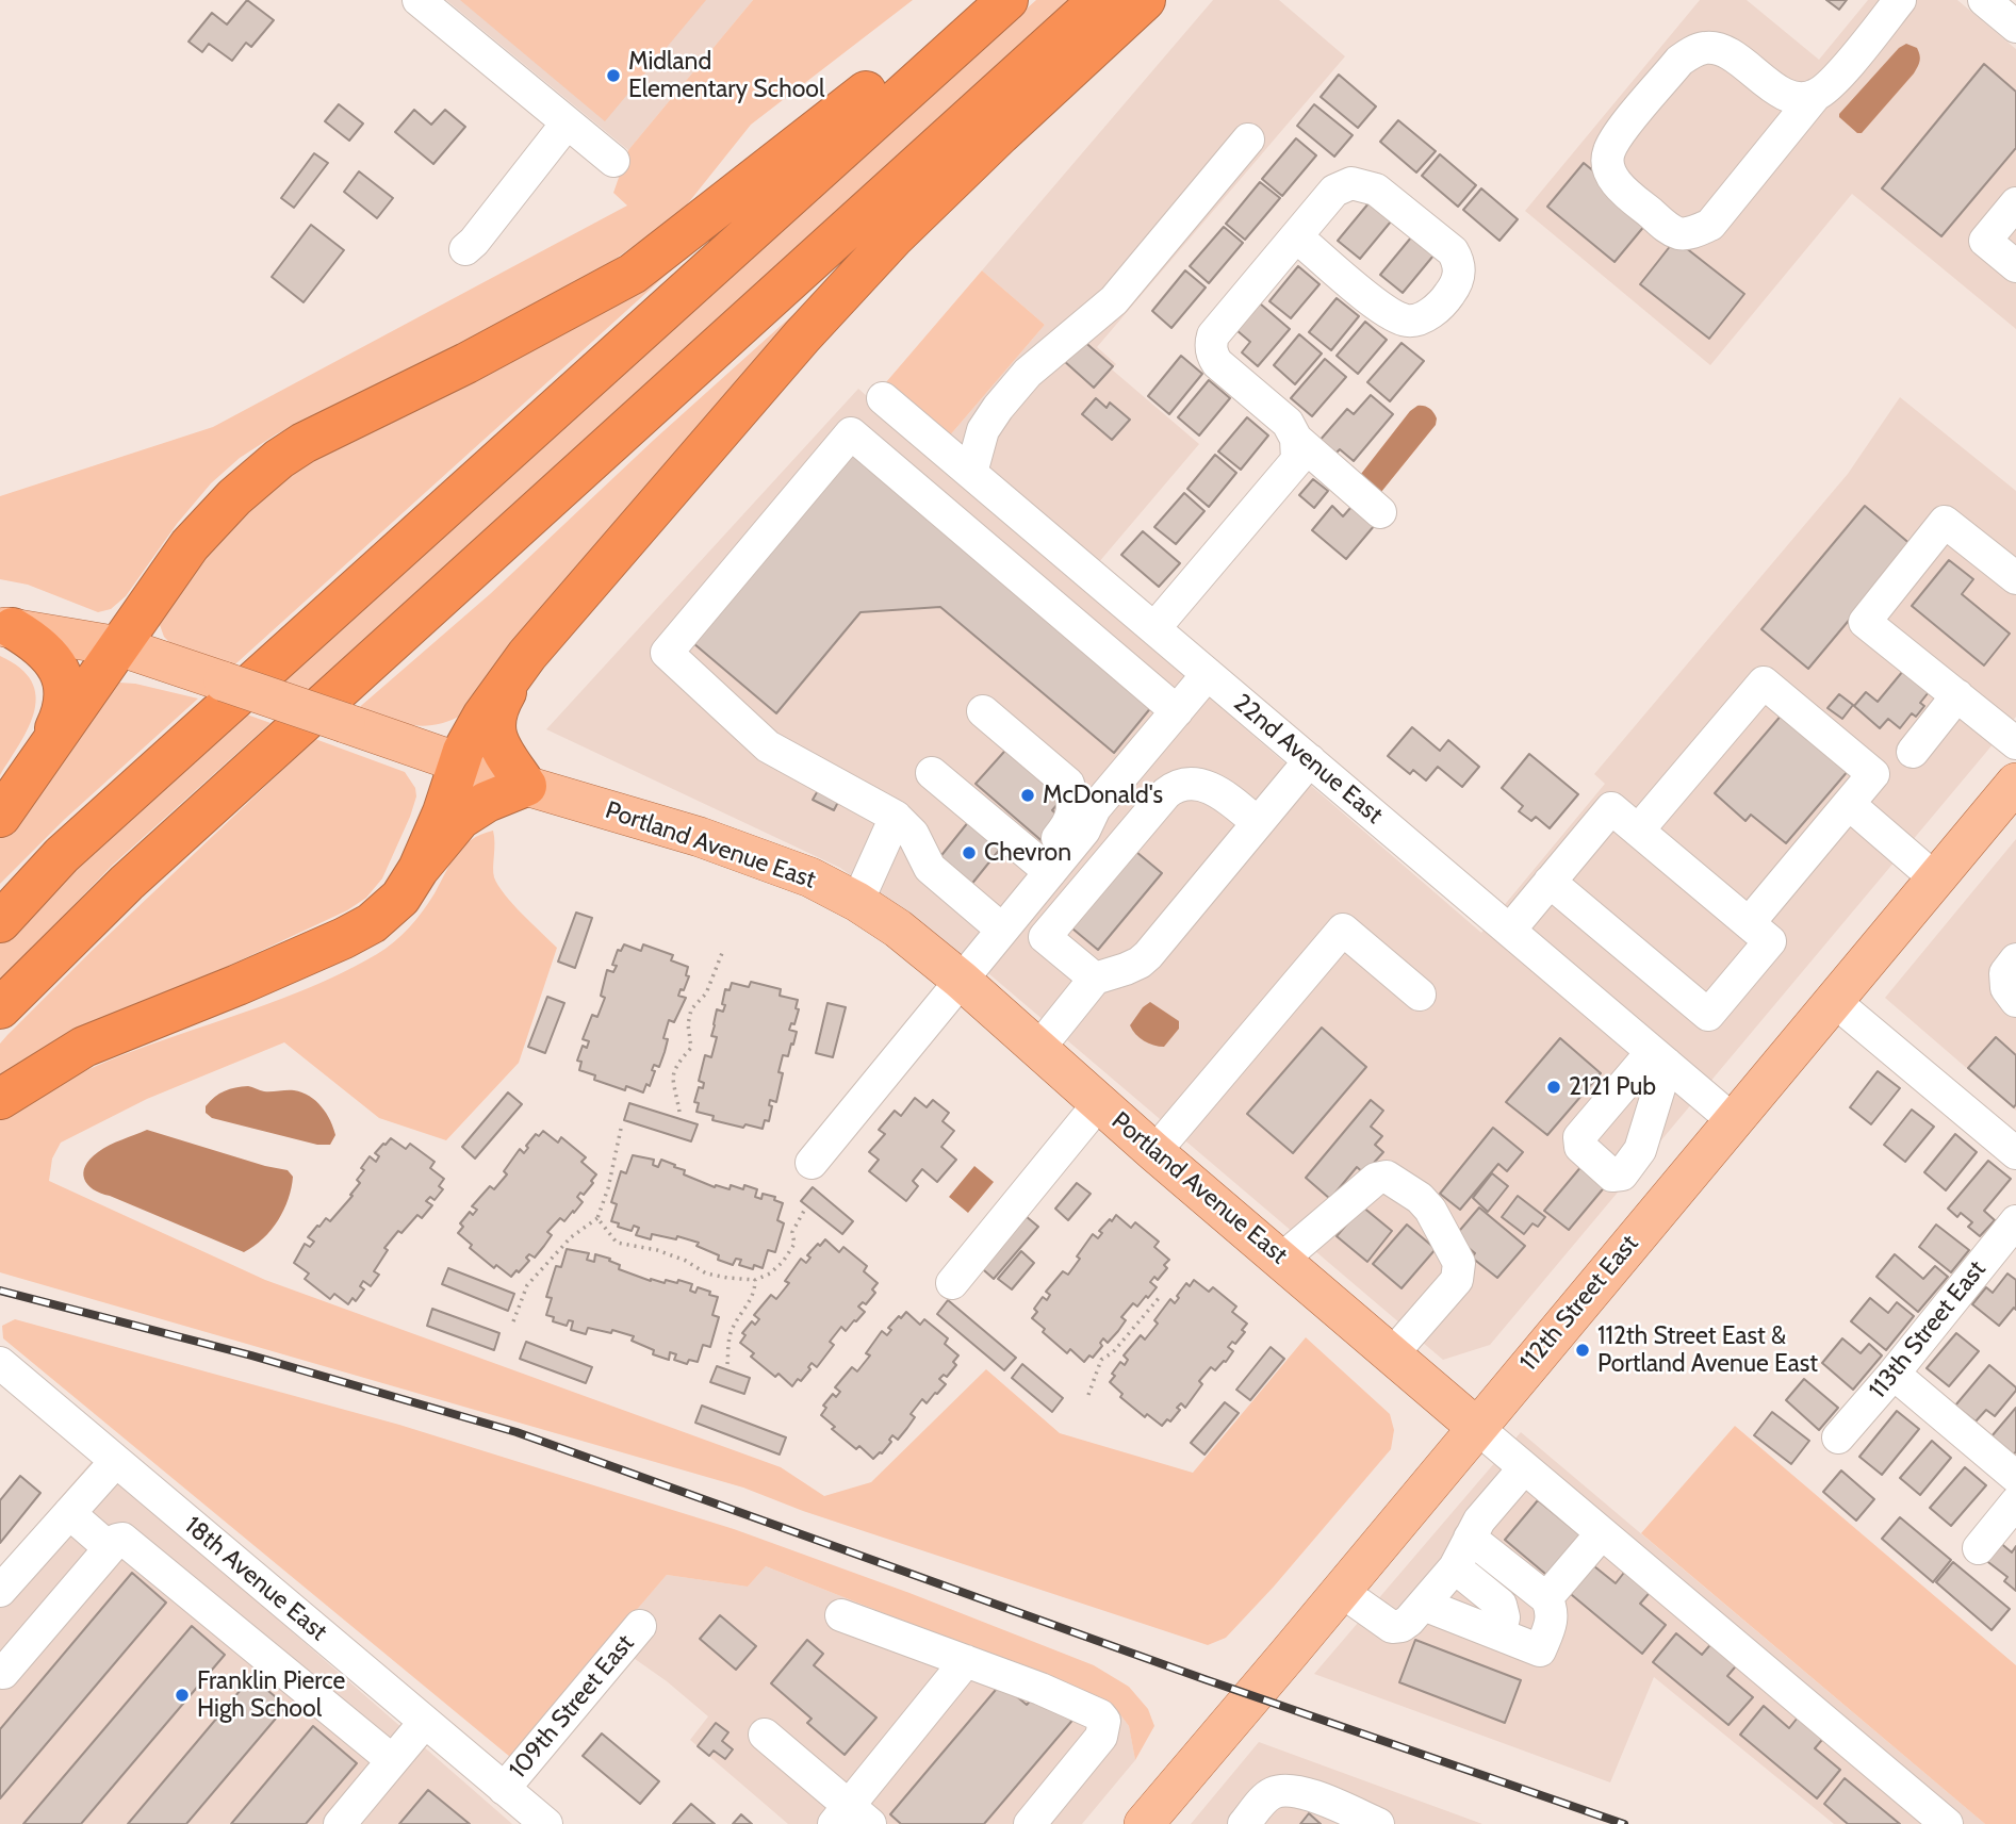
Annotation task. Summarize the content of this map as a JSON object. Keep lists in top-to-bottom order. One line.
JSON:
{"streets":{"main road":["Portland Avenue East","112th Street East"],"street":["22nd Avenue East","113th Street East","18th Avenue East","109th Street East"]},"crossings":[["22nd Avenue East","112th Street East"],["Portland Avenue East","112th Street East"],["18th Avenue East","109th Street East"]],"places":["Midland Elementary School","McDonald's","Chevron","2121 Pub","112th Street East & Portland Avenue East","Franklin Pierce High School"]}
